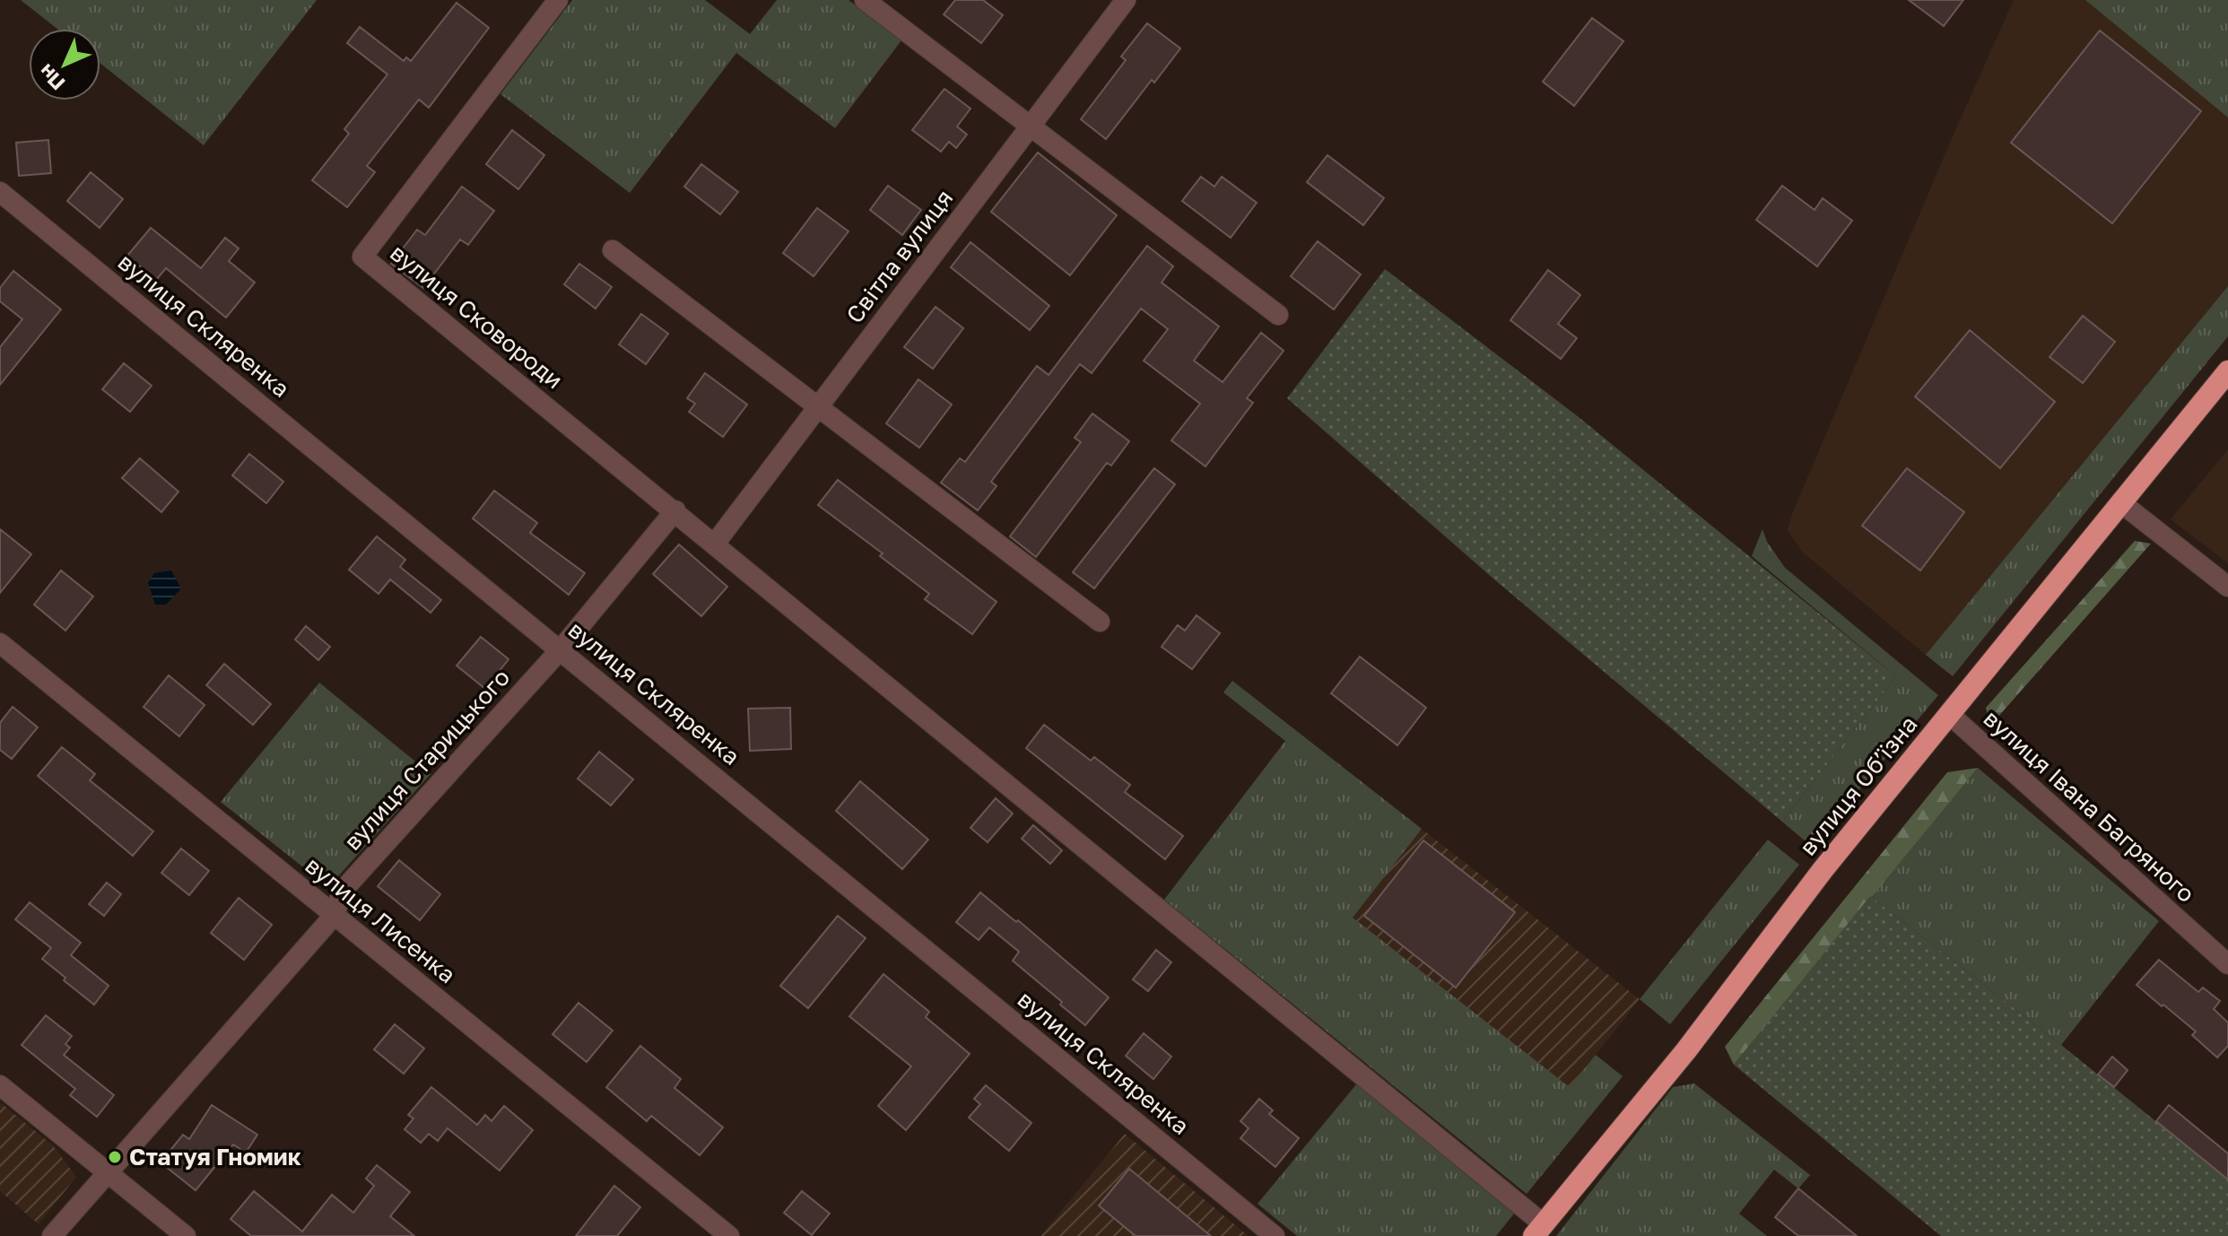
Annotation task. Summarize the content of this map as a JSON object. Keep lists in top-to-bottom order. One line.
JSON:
{"streets":{"highway":["вулиця Об’їзна"],"street":["Світла вулиця","вулиця Сковороди","вулиця Скляренка","вулиця Старицького","вулиця Івана Багряного","вулиця Лисенка"]},"crossings":[["вулиця Сковороди","вулиця Старицького"],["вулиця Скляренка","вулиця Старицького"],["вулиця Старицького","вулиця Лисенка"],["вулиця Об’їзна","вулиця Івана Багряного"]],"places":["Статуя Гномик"],"north":"bottom left"}
